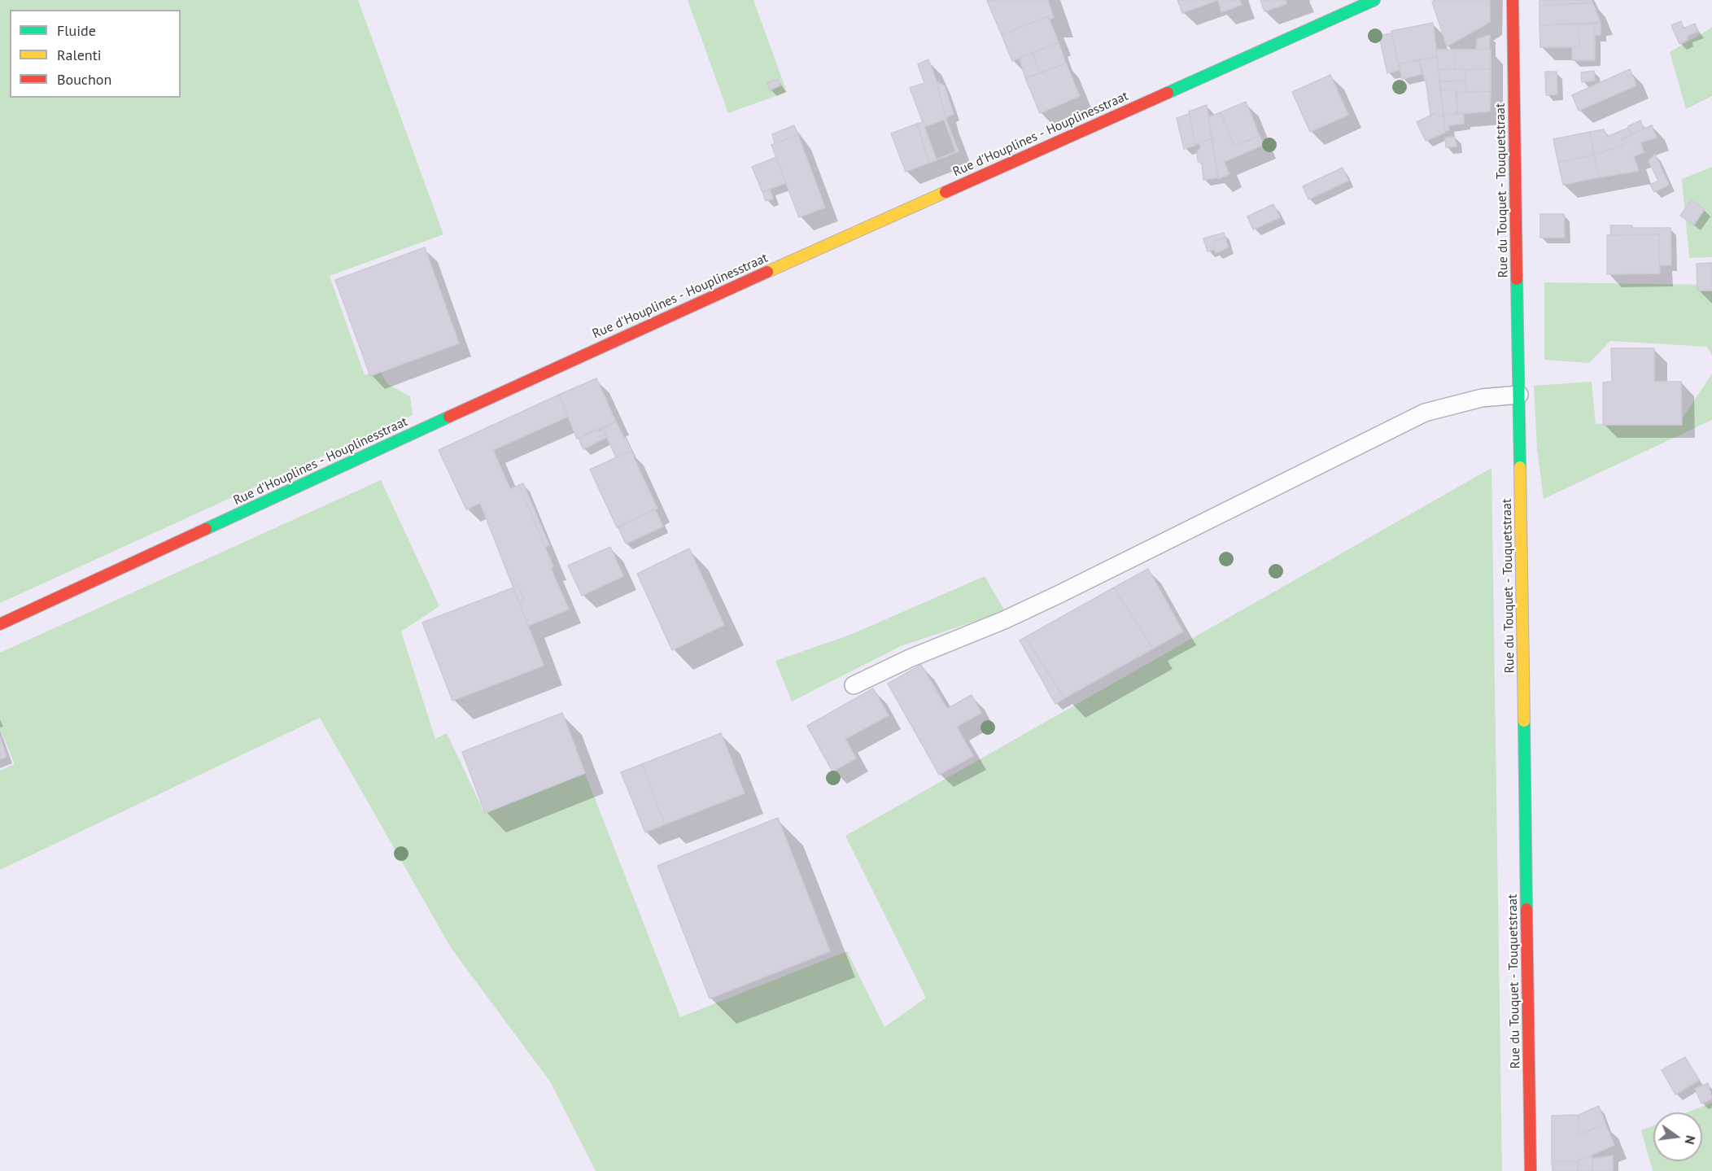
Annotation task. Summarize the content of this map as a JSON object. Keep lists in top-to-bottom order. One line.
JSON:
{"streets":{"street":["Rue d'Houplines - Houplinesstraat","Rue du Touquet - Touquetstraat"]},"legend":["Fluide","Ralenti","Bouchon"],"north":"right"}
